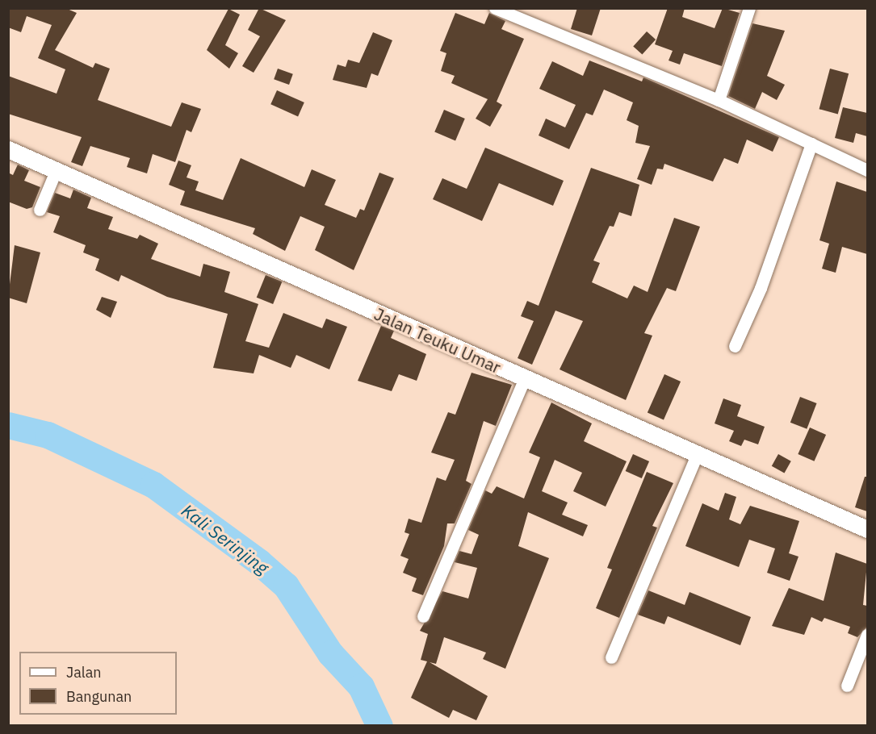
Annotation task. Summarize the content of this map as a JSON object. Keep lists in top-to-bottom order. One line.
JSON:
{"streets":{"main road":["Jalan Teuku Umar"]},"water":["Kali Serinjing"],"legend":["Jalan","Bangunan"]}
